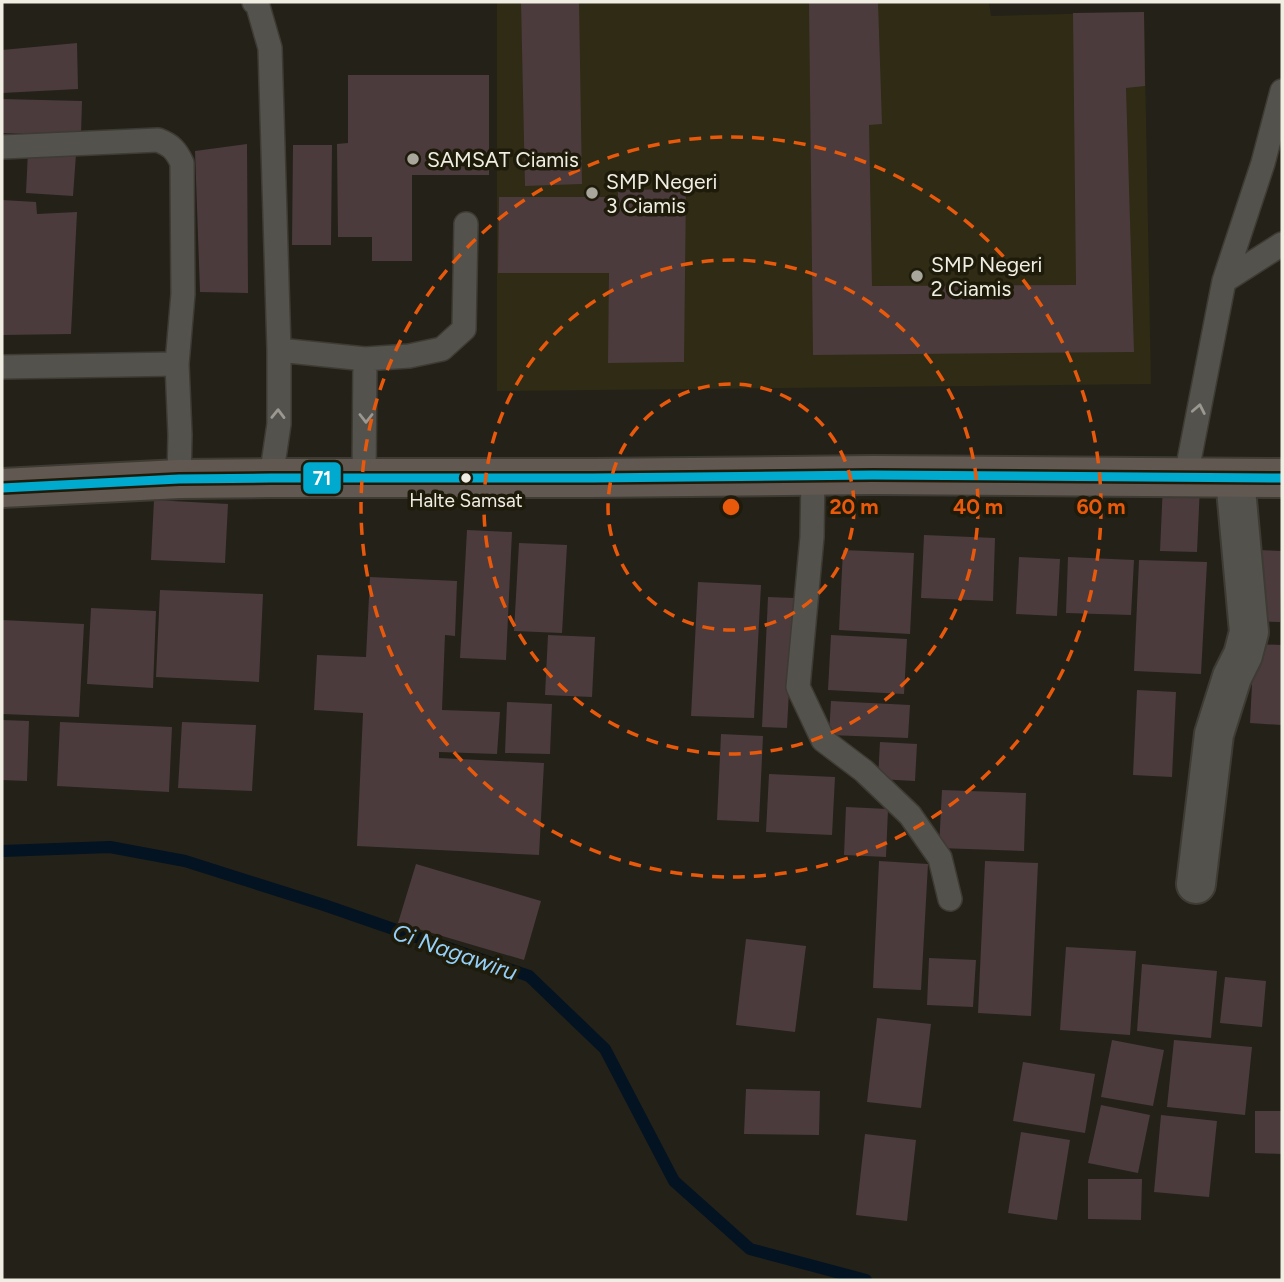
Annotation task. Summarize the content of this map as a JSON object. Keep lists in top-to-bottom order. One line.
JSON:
{"water":["Ci Nagawiru"],"places":["SAMSAT Ciamis","SMP Negeri 3 Ciamis","SMP Negeri 2 Ciamis","Halte Samsat"],"lines":["transit line 71"],"rings":["20 m","40 m","60 m"]}
